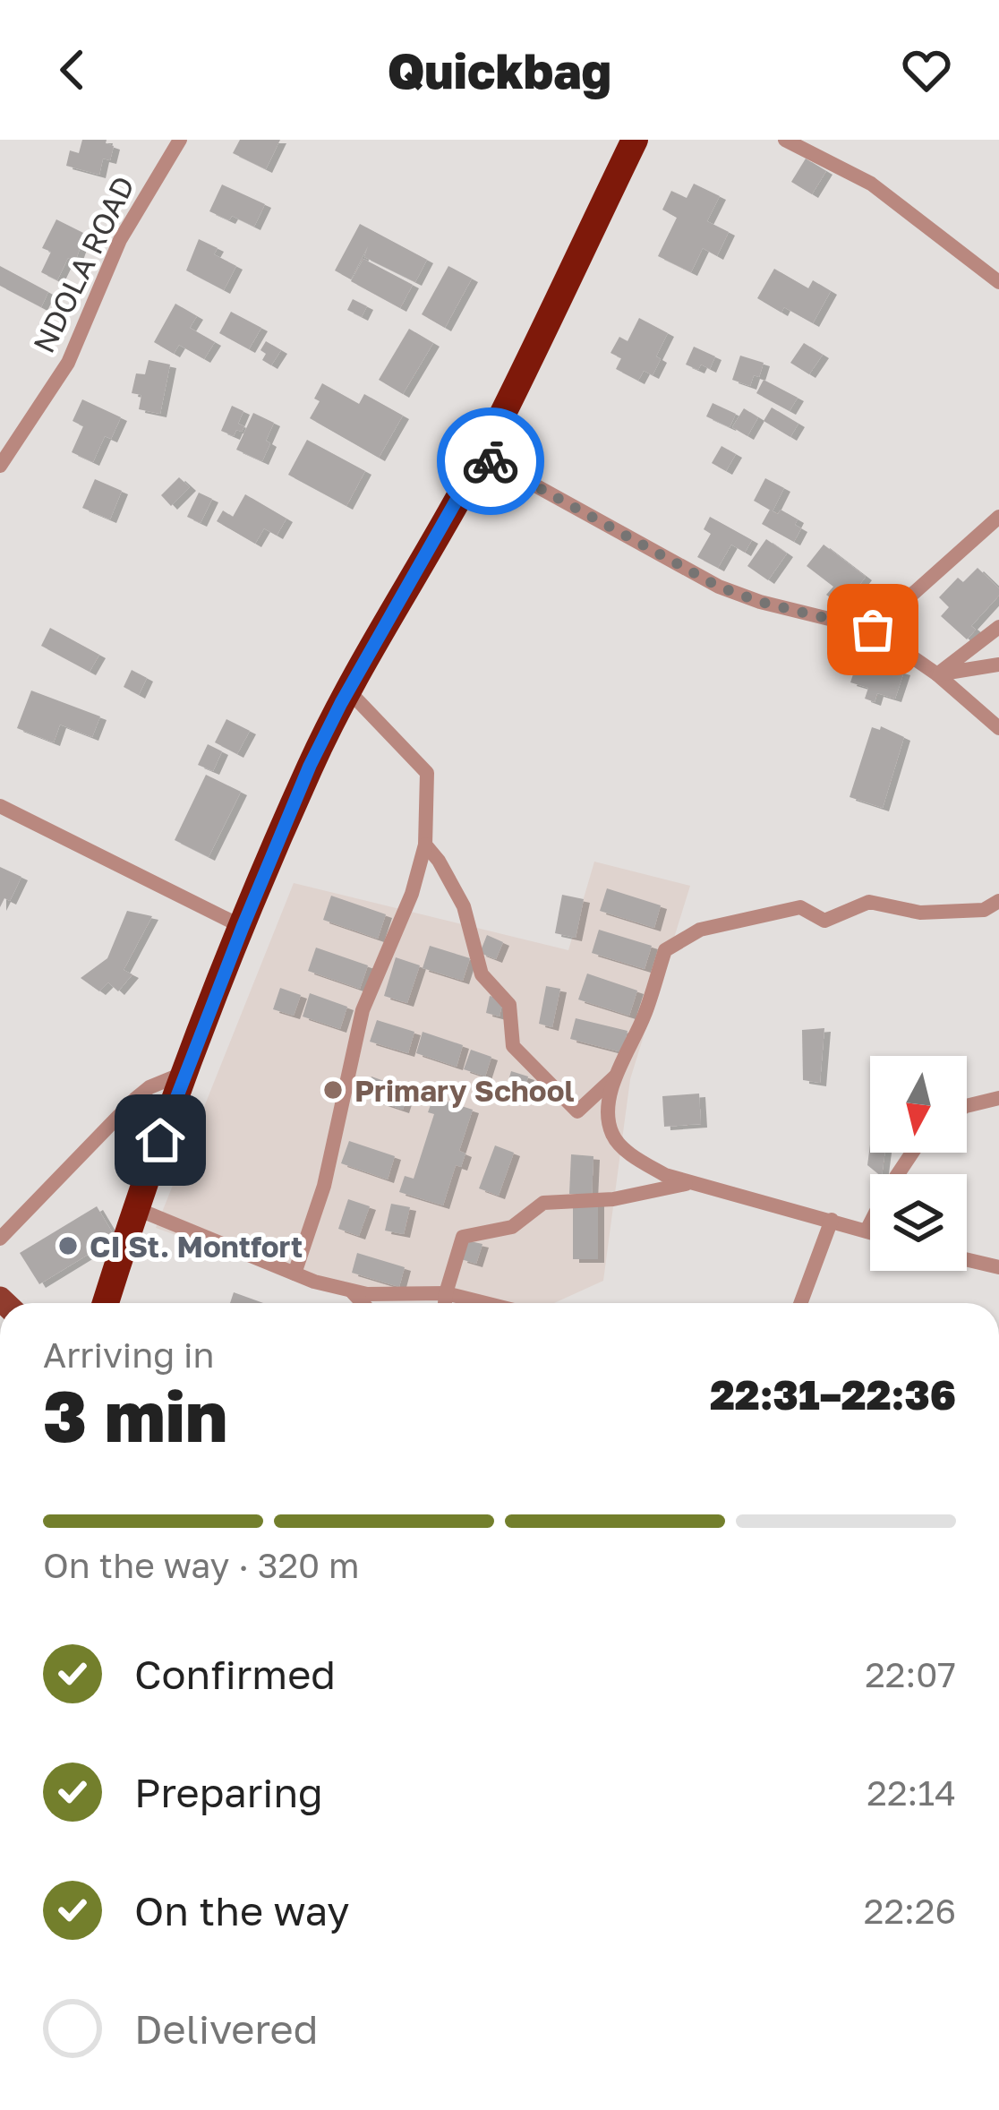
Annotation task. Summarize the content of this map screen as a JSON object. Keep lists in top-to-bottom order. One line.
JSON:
{"streets":{"street":["NDOLA ROAD"]},"places":["Primary School","CI St. Montfort"],"north":"bottom","page":{"header":"Quickbag","heading":["3 min","Arriving in","22:31–22:36"],"bar":"On the way · 320 m","list":[["Confirmed","22:07"],["Preparing","22:14"],["On the way","22:26"],"Delivered"]}}
